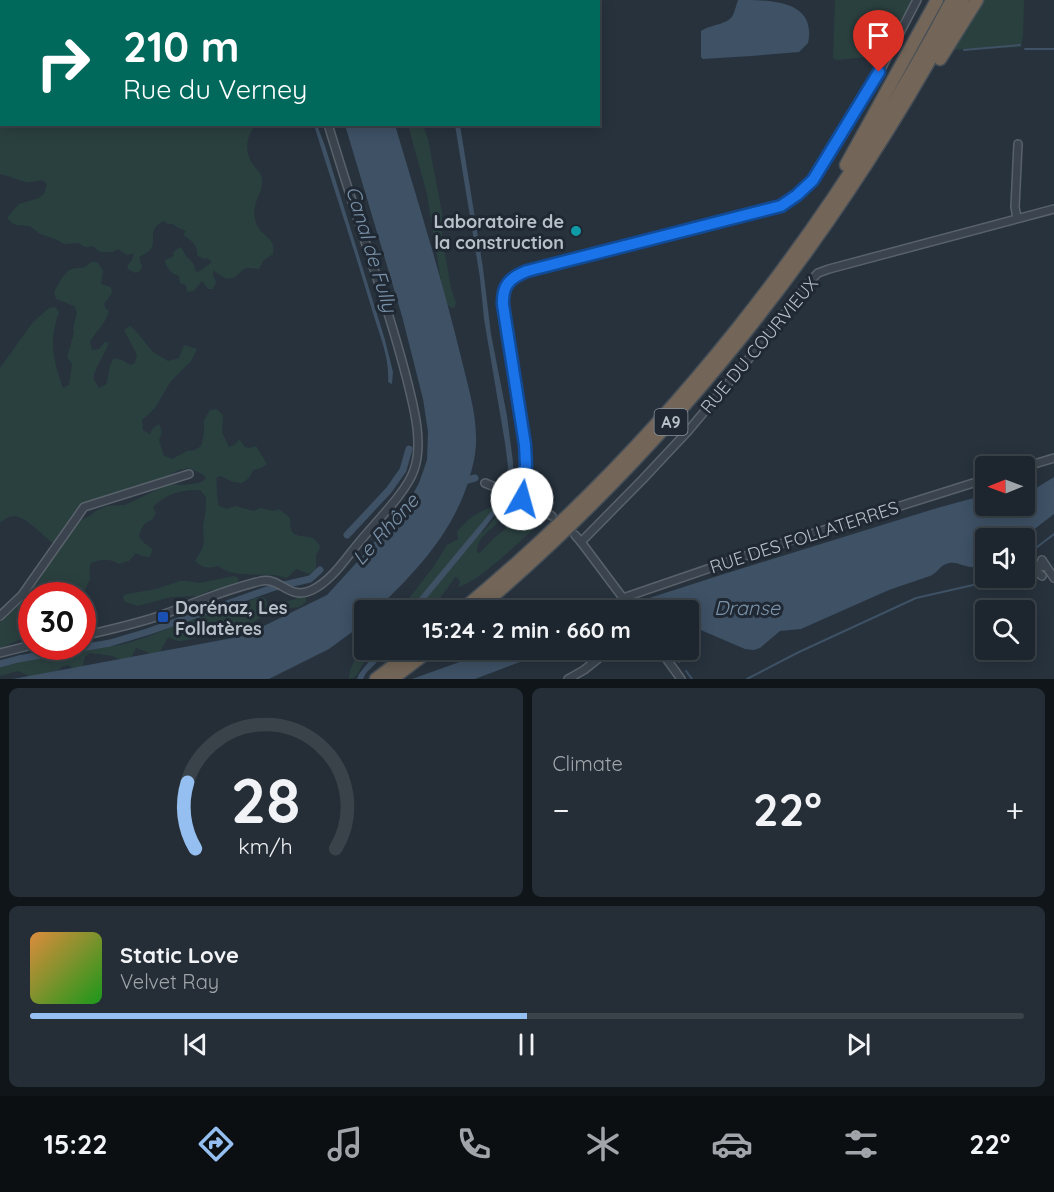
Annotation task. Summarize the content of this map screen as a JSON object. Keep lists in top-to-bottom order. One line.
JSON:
{"streets":{"highway":["A9"],"street":["RUE DU COURVIEUX","RUE DES FOLLATERRES"]},"water":["Canal de Fully","Le Rhône","Dranse"],"places":{"other":["Laboratoire de la construction"],"transit":["Dorénaz, Les Follatères"]},"north":"left","page":{"turn":["210 m","Rue du Verney"],"limit":"30","trip":"15:24 · 2 min · 660 m","tile":"Climate","heat":["−","22°","+"],"song":["Static Love","Velvet Ray"],"tabs":["15:22","22°"],"gauge":["28","km/h"]}}
